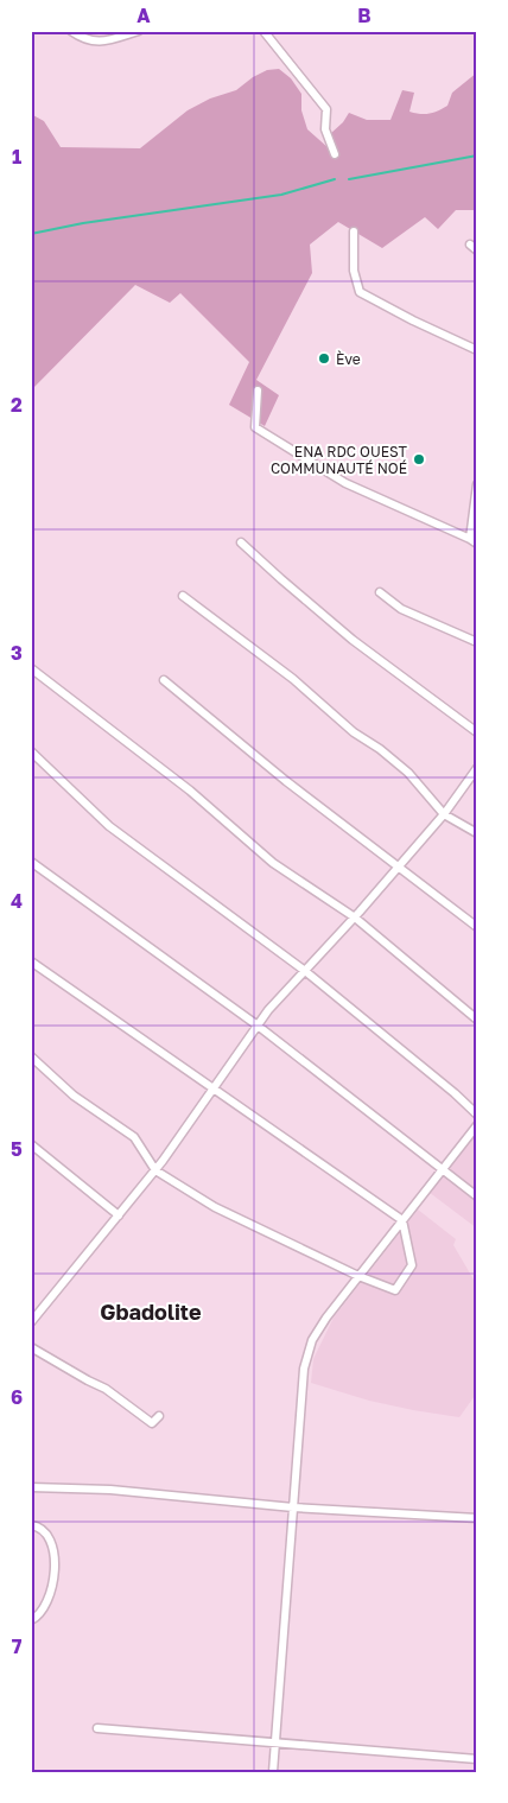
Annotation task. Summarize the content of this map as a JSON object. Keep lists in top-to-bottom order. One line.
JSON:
{"districts":["Gbadolite"],"places":["Ève","ENA RDC OUEST COMMUNAUTÉ NOÉ"],"grid":{"columns":["A","B"],"rows":["1","2","3","4","5","6","7"]}}
